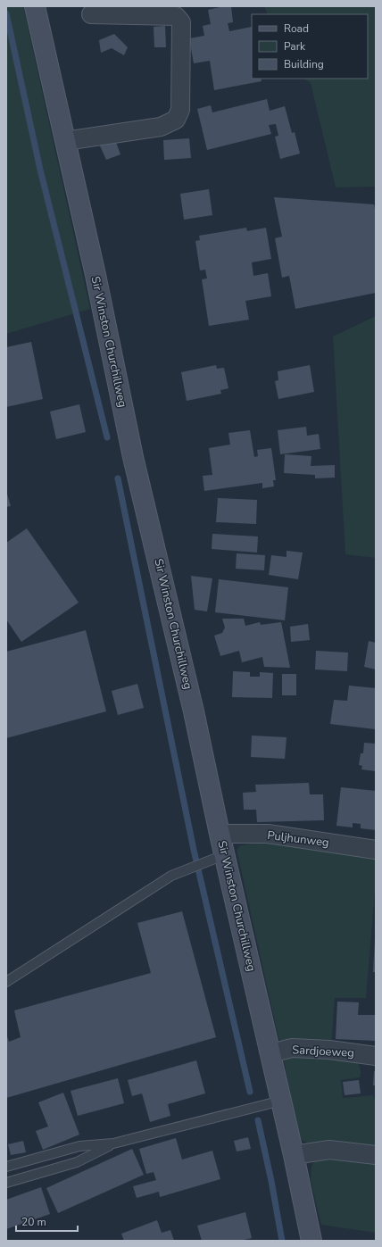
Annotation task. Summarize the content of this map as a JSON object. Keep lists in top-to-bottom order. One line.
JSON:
{"streets":{"street":["Sir Winston Churchillweg","Puljhunweg","Sardjoeweg"]},"crossings":[["Sir Winston Churchillweg","Puljhunweg"],["Sir Winston Churchillweg","Sardjoeweg"]],"legend":["Road","Park","Building"],"scale_bar":"20 m"}
